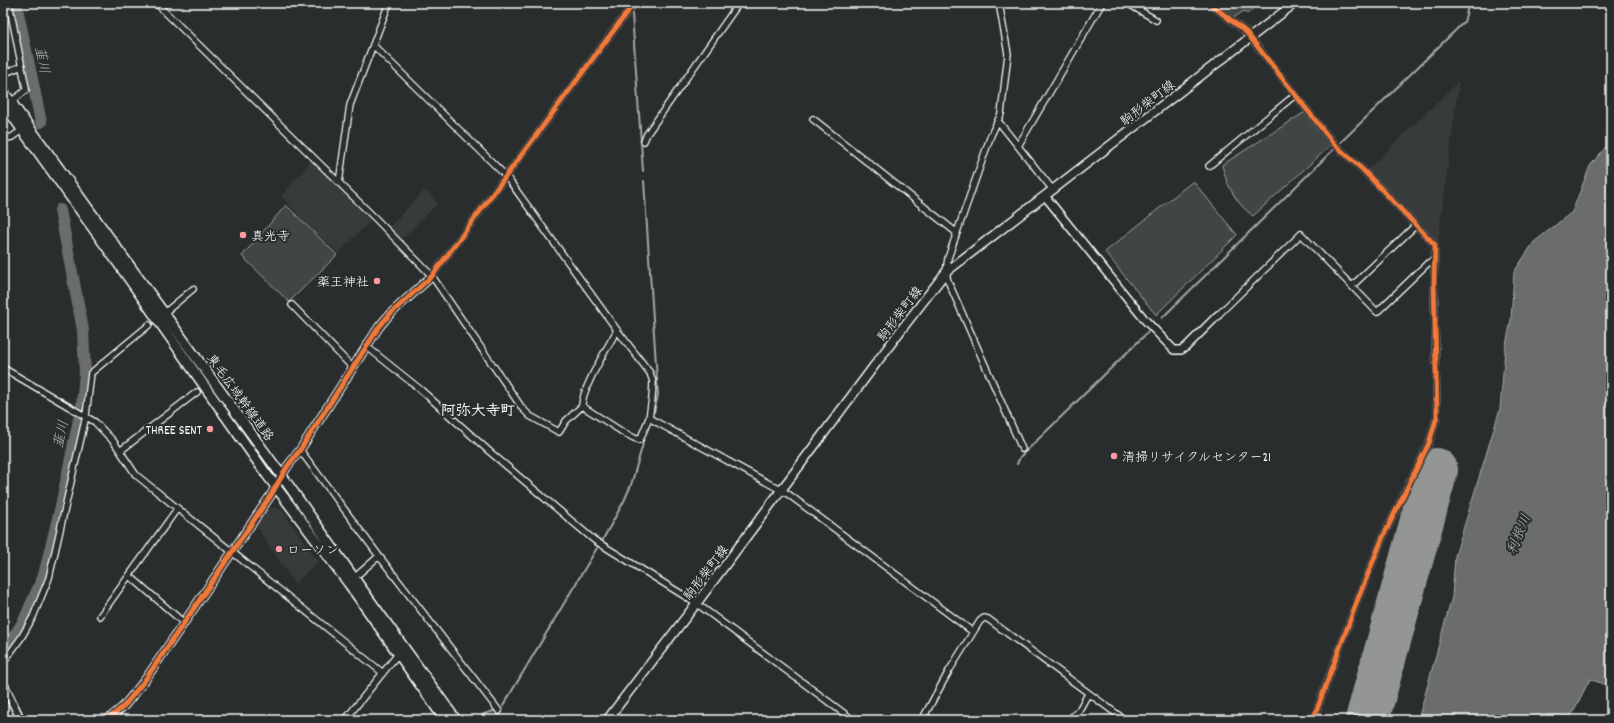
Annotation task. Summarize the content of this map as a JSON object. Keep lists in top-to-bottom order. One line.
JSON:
{"streets":{"highway":["東毛広域幹線道路"],"main road":["駒形柴町線"]},"districts":["阿弥大寺町"],"water":["韮川","利根川"],"places":["真光寺","薬王神社","THREE SENT","清掃リサイクルセンター21","ローソン"]}
